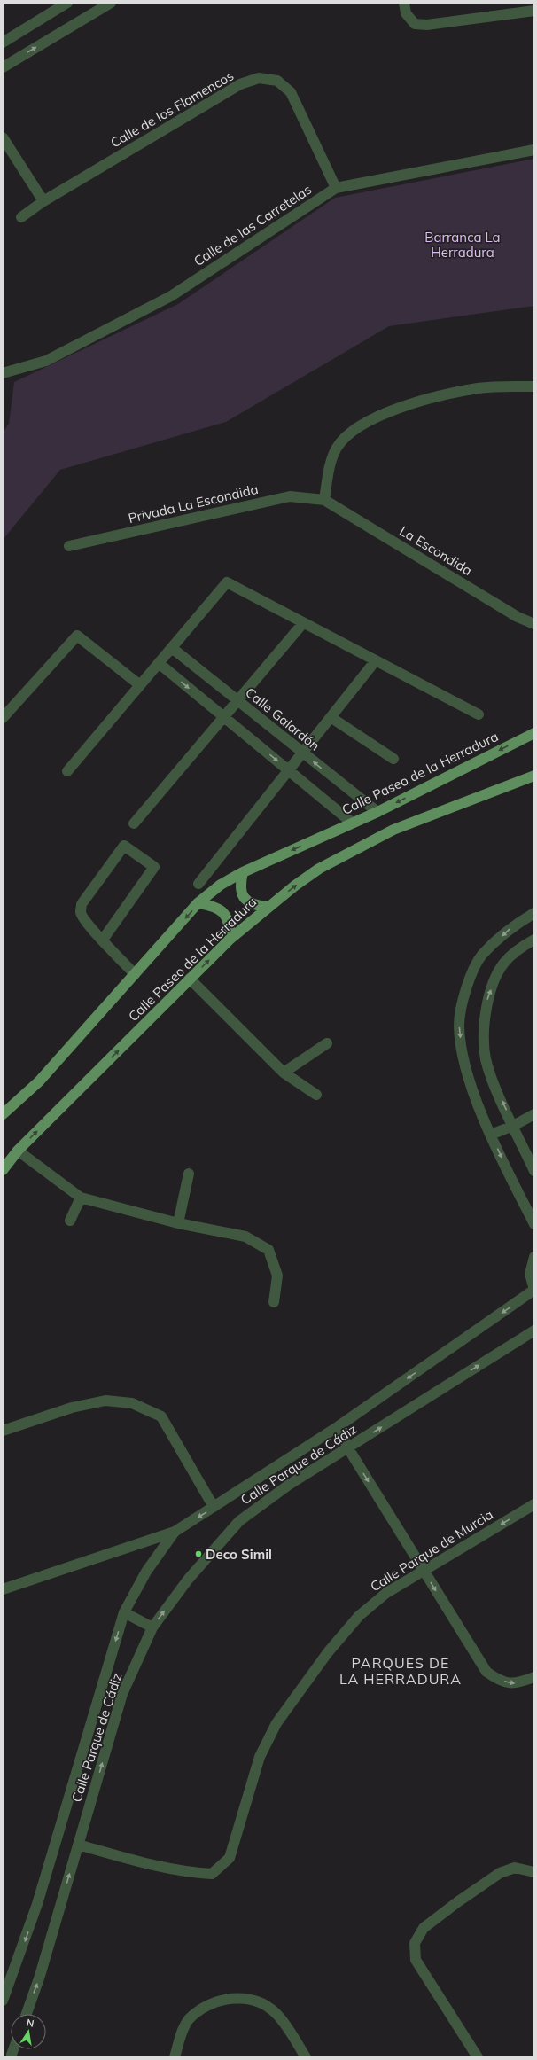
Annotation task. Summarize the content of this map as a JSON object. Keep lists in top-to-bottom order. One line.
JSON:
{"streets":{"main road":["Calle Paseo de la Herradura"],"street":["Calle de los Flamencos","Calle de las Carretelas","Privada La Escondida","La Escondida","Calle Galardón","Calle Parque de Cádiz","Calle Parque de Murcia"]},"crossings":[["Calle de los Flamencos","Calle de las Carretelas"],["Privada La Escondida","La Escondida"],["Calle Galardón","Calle Paseo de la Herradura"],["Calle Parque de Cádiz","Calle Parque de Murcia"]],"districts":["PARQUES DE LA HERRADURA"],"parks":["Barranca La Herradura"],"places":["Deco Simil"],"north":"top"}
